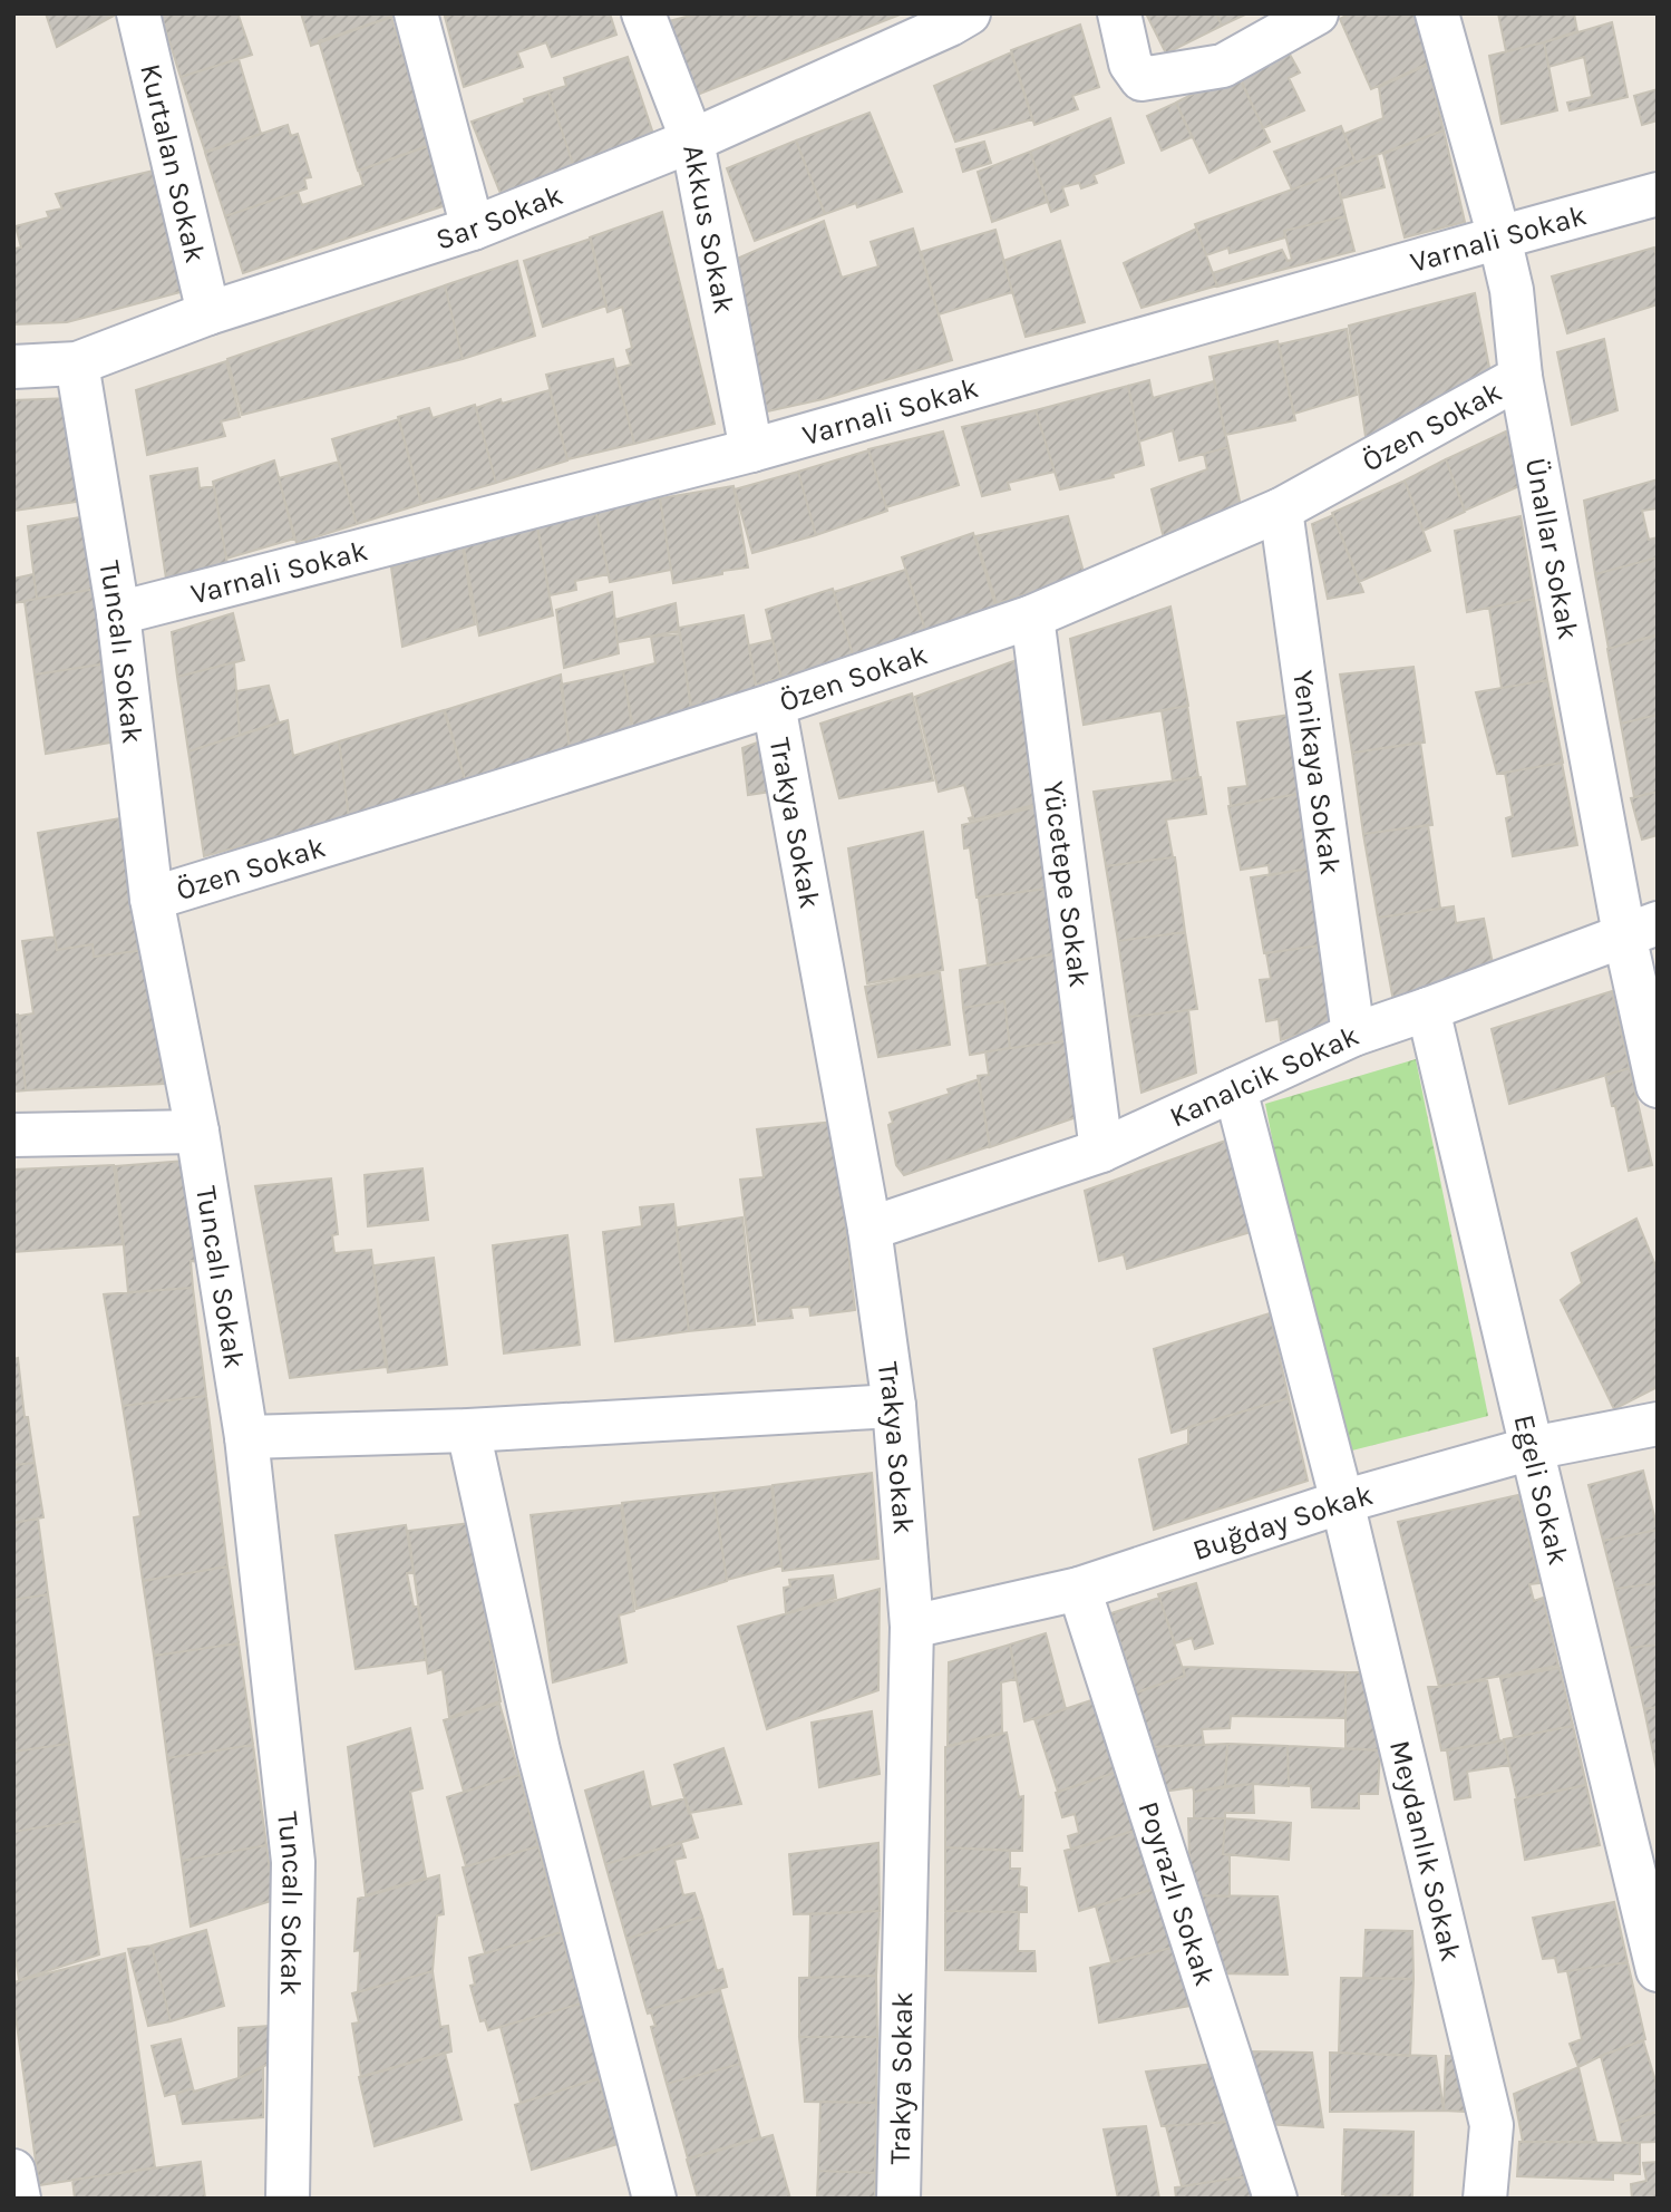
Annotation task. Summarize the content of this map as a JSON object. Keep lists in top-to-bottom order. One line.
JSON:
{"streets":{"street":["Kurtalan Sokak","Sar Sokak","Akkus Sokak","Varnali Sokak","Özen Sokak","Ünallar Sokak","Tuncalı Sokak","Yenikaya Sokak","Trakya Sokak","Yücetepe Sokak","Kanalcik Sokak","Egeli Sokak","Buğday Sokak","Meydanlık Sokak","Poyrazlı Sokak"]},"crossings":[["Kurtalan Sokak","Sar Sokak"],["Sar Sokak","Akkus Sokak"],["Sar Sokak","Tuncalı Sokak"],["Akkus Sokak","Varnali Sokak"],["Varnali Sokak","Ünallar Sokak"],["Varnali Sokak","Tuncalı Sokak"],["Özen Sokak","Ünallar Sokak"],["Özen Sokak","Tuncalı Sokak"],["Özen Sokak","Yenikaya Sokak"],["Özen Sokak","Trakya Sokak"],["Özen Sokak","Yücetepe Sokak"],["Ünallar Sokak","Kanalcik Sokak"],["Yenikaya Sokak","Kanalcik Sokak"],["Trakya Sokak","Kanalcik Sokak"],["Trakya Sokak","Buğday Sokak"],["Yücetepe Sokak","Kanalcik Sokak"],["Kanalcik Sokak","Egeli Sokak"],["Kanalcik Sokak","Meydanlık Sokak"],["Egeli Sokak","Buğday Sokak"],["Buğday Sokak","Meydanlık Sokak"],["Buğday Sokak","Poyrazlı Sokak"]]}
